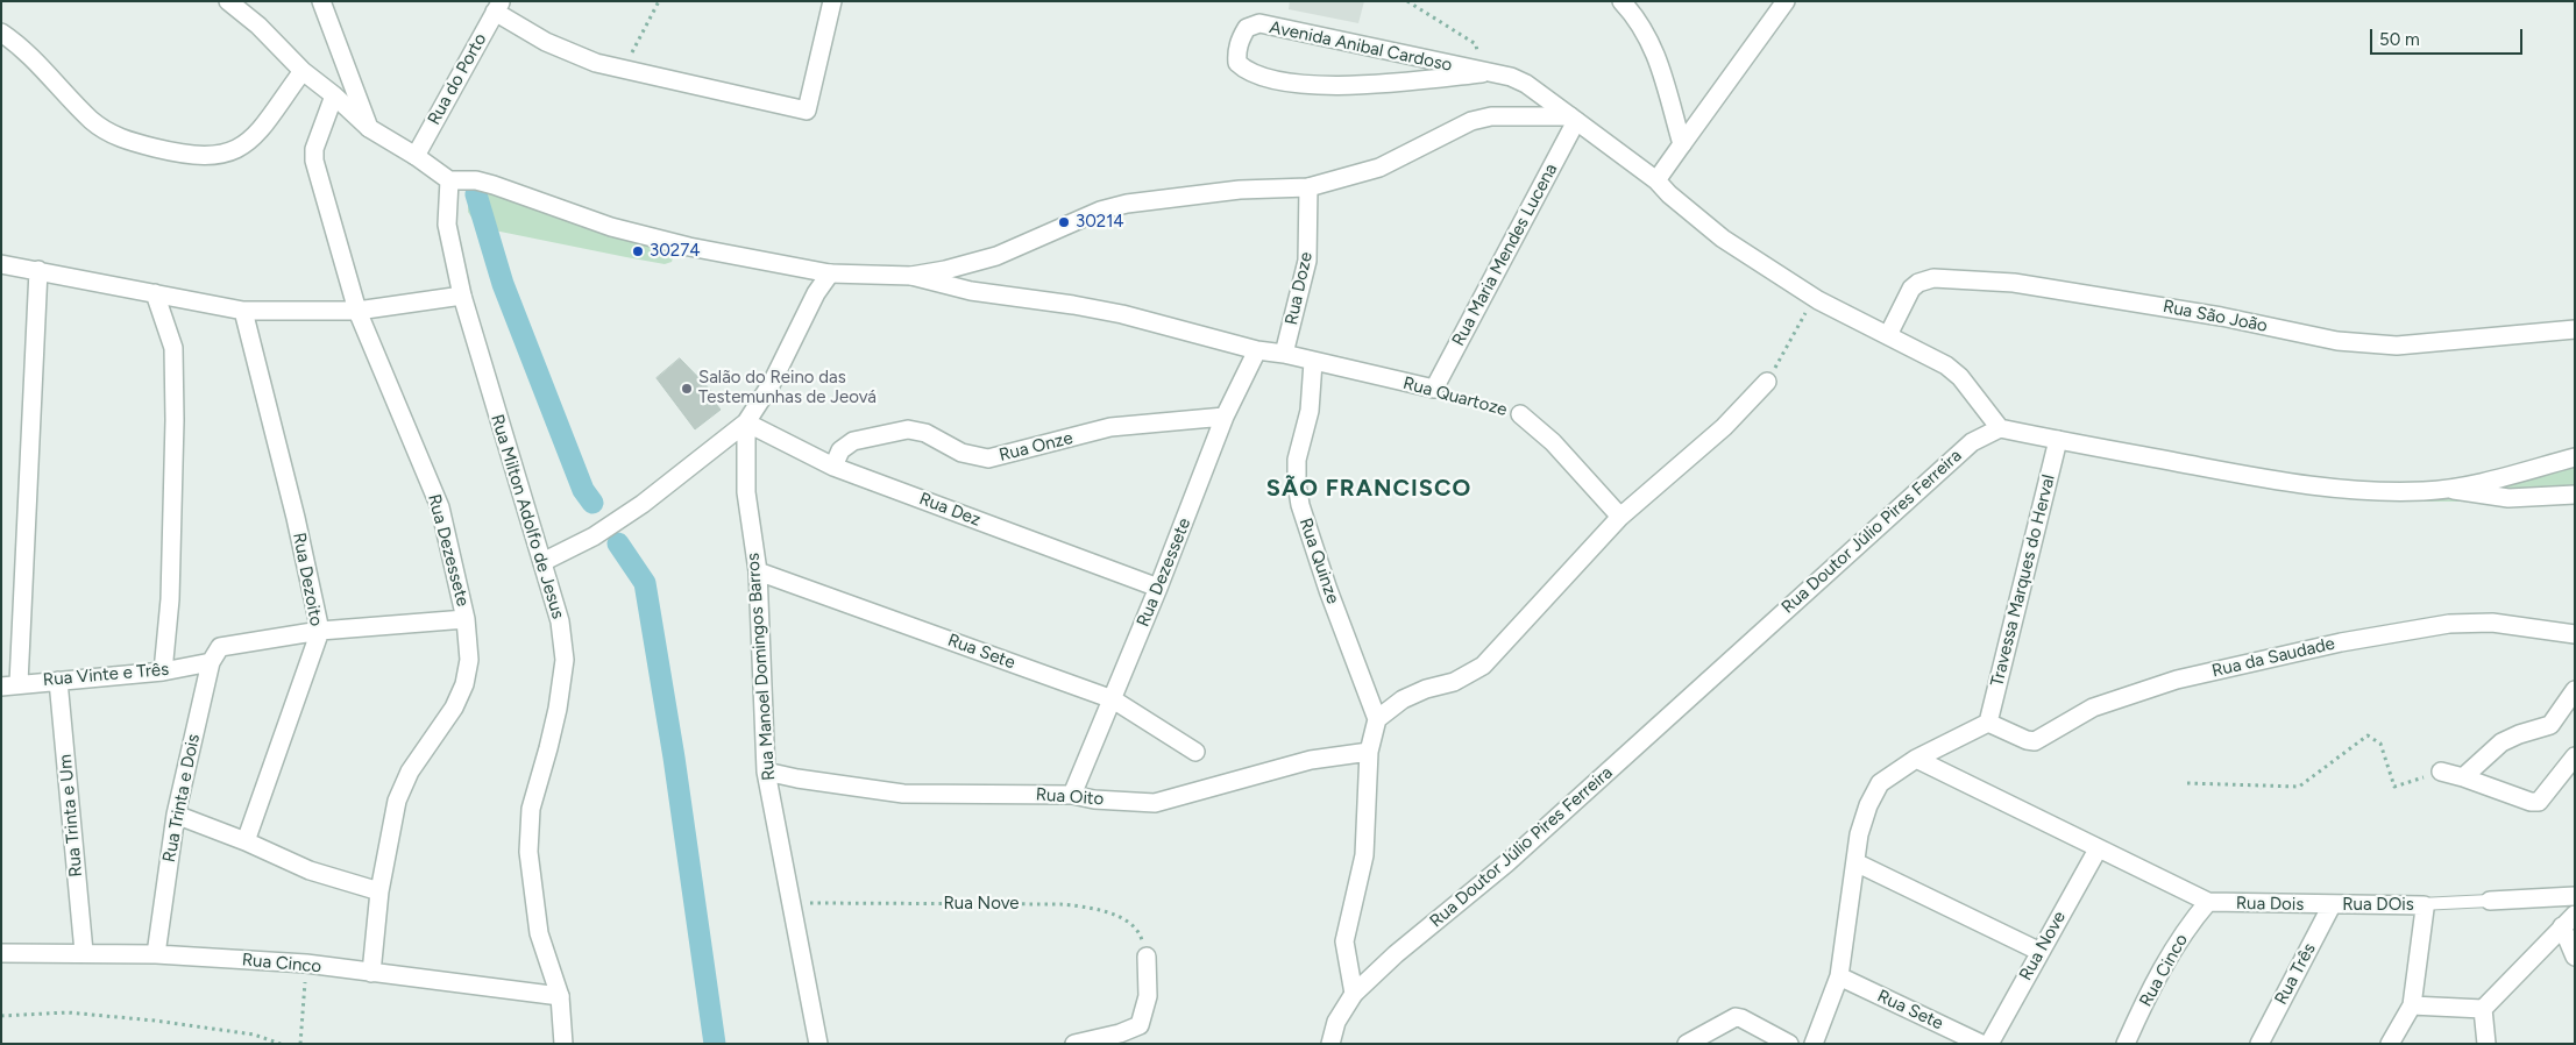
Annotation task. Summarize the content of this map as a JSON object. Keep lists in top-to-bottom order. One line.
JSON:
{"streets":{"street":["Avenida Anibal Cardoso","Rua do Porto","Rua Maria Mendes Lucena","Rua Doze","Rua São João","Rua Quartoze","Rua Onze","Rua Dez","Rua Milton Adolfo de Jesus","Rua Doutor Júlio Pires Ferreira","Rua Dezessete","Rua Quinze","Rua Dezoito","Travessa Marques do Herval","Rua Sete","Rua da Saudade","Rua Manoel Domingos Barros","Rua Vinte e Três","Rua Oito","Rua Trinta e Dois","Rua Trinta e Um","Rua Nove","Rua Dois","Rua DOis","Rua Cinco","Rua Três"]},"crossings":[["Avenida Anibal Cardoso","Rua Maria Mendes Lucena"],["Avenida Anibal Cardoso","Rua São João"],["Avenida Anibal Cardoso","Rua Doutor Júlio Pires Ferreira"],["Rua Maria Mendes Lucena","Rua Quartoze"],["Rua Doze","Rua Quartoze"],["Rua Quartoze","Rua Dezessete"],["Rua Quartoze","Rua Quinze"],["Rua Onze","Rua Dez"],["Rua Onze","Rua Dezessete"],["Rua Dez","Rua Dezessete"],["Rua Dez","Rua Manoel Domingos Barros"],["Rua Milton Adolfo de Jesus","Rua Cinco"],["Rua Dezessete","Rua Sete"],["Rua Dezessete","Rua Oito"],["Rua Dezessete","Rua Cinco"],["Rua Dezoito","Rua Trinta e Dois"],["Travessa Marques do Herval","Rua da Saudade"],["Rua Sete","Rua Manoel Domingos Barros"],["Rua Manoel Domingos Barros","Rua Oito"],["Rua Manoel Domingos Barros","Rua Nove"],["Rua Vinte e Três","Rua Trinta e Dois"],["Rua Vinte e Três","Rua Trinta e Um"],["Rua Trinta e Dois","Rua Cinco"],["Rua Trinta e Um","Rua Cinco"],["Rua Dois","Rua DOis"],["Rua Dois","Rua Cinco"],["Rua Dois","Rua Três"],["Rua DOis","Rua Três"]],"districts":["SÃO FRANCISCO"],"places":["30214","30274","Salão do Reino das Testemunhas de Jeová"],"scale_bar":"50 m"}
